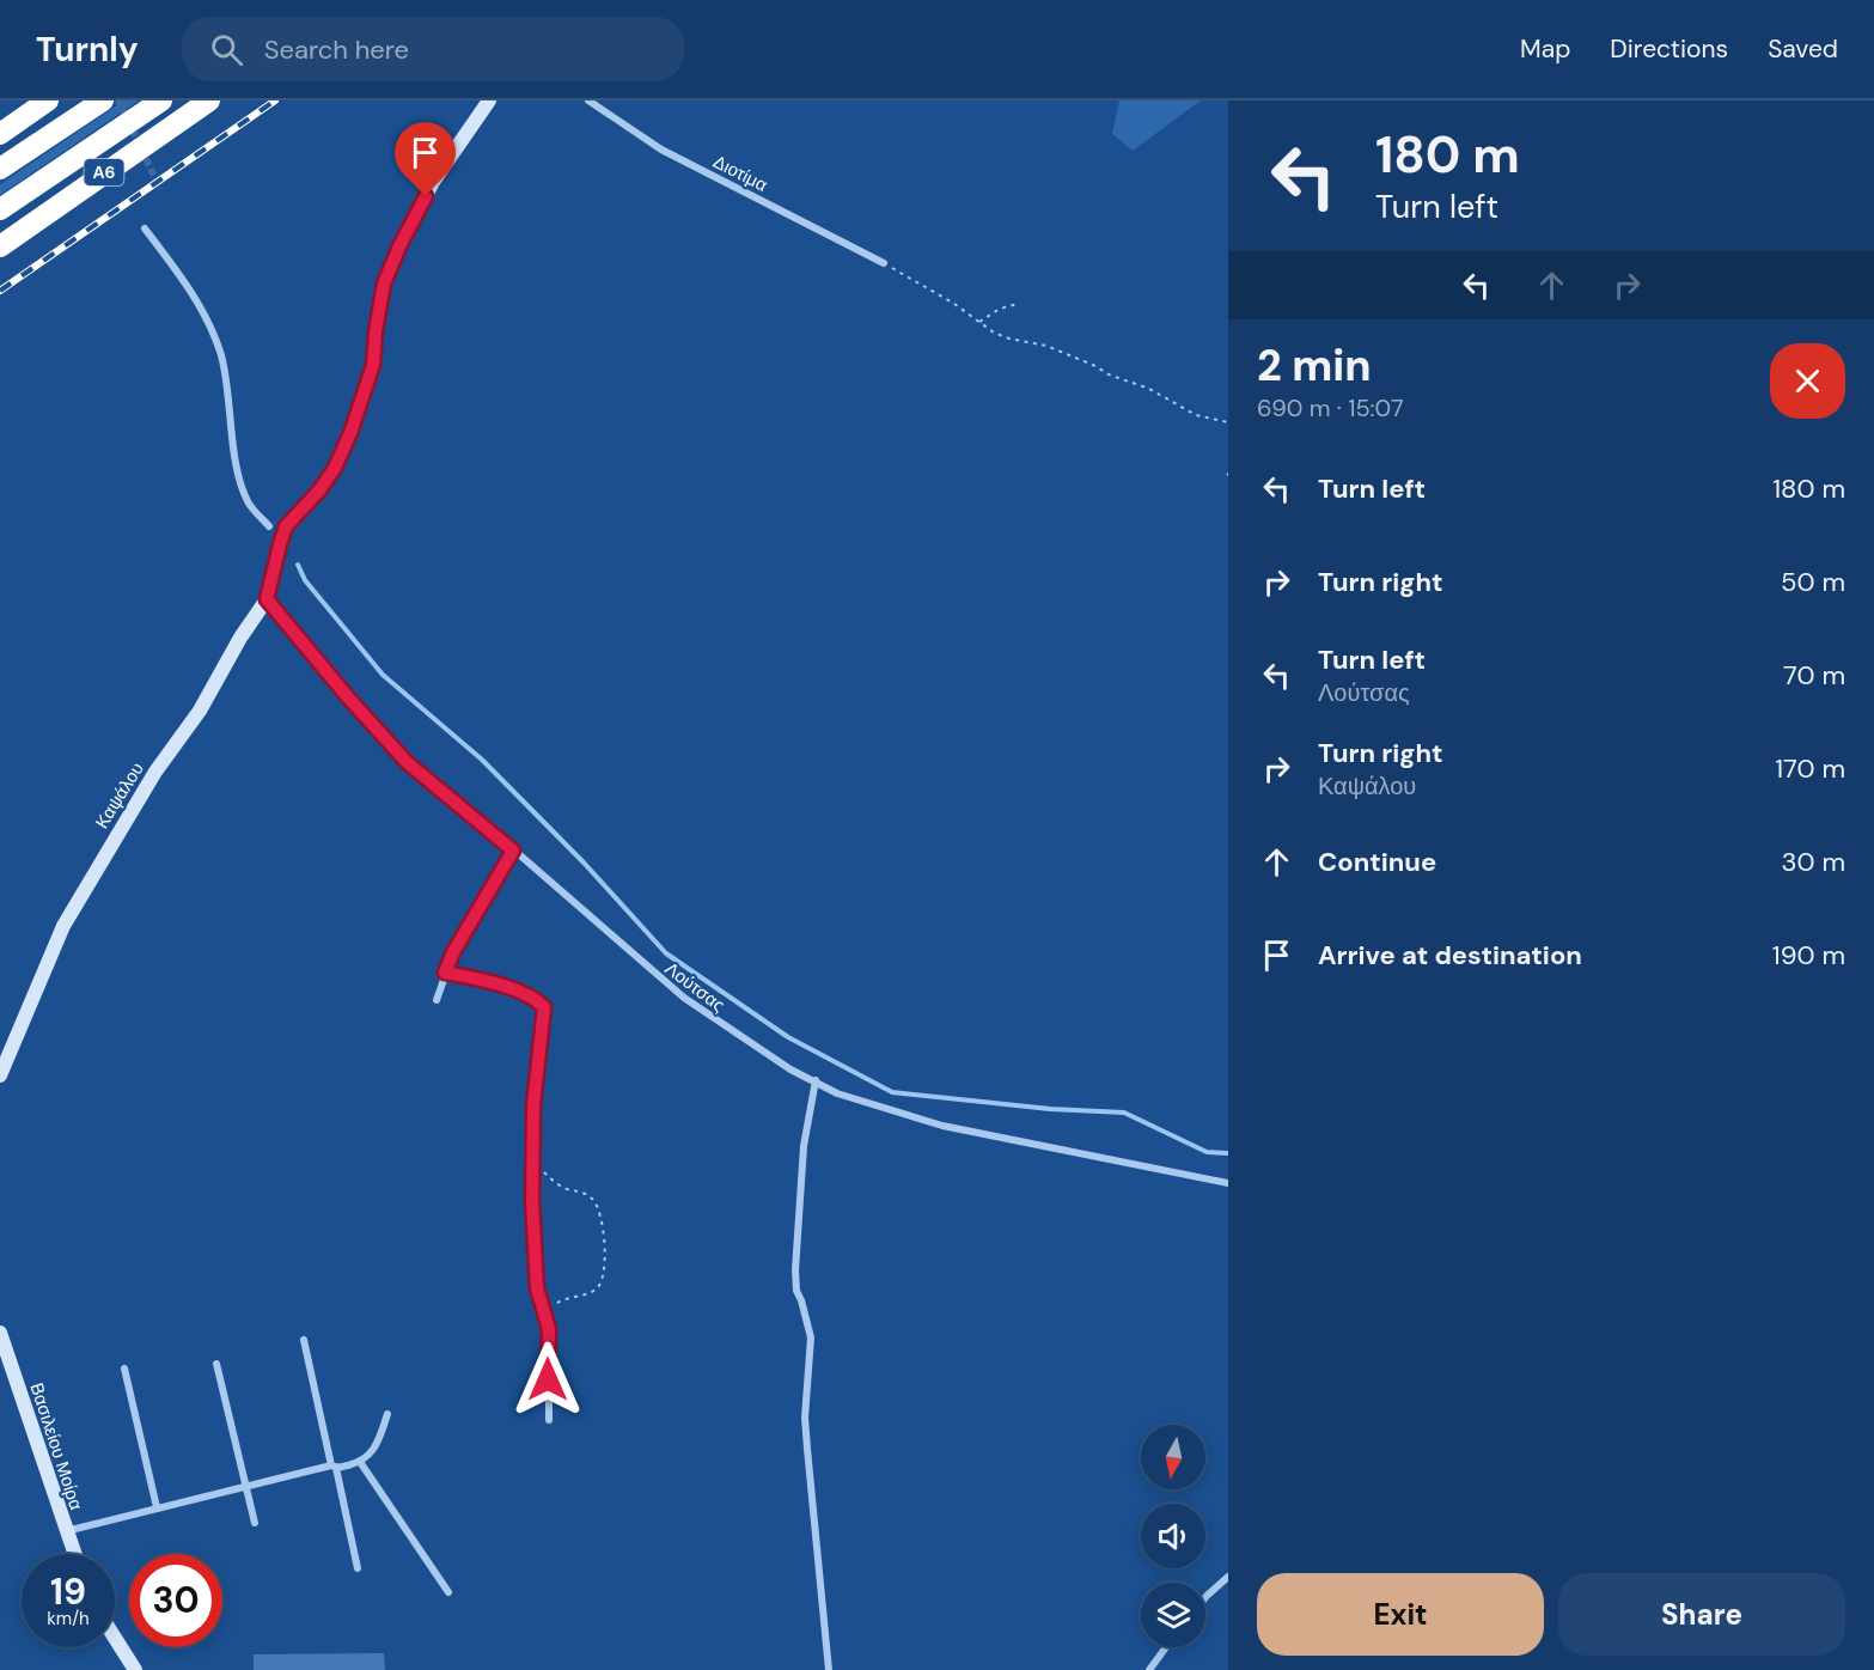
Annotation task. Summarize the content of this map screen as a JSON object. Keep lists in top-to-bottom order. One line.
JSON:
{"streets":{"highway":["Α6"],"street":["Διοτίμα","Καψάλου","Λούτσας","Βασιλείου Μοίρα"]},"crossings":[["Καψάλου","Λούτσας"]],"north":"bottom","page":{"header":"Turnly","search":"Search here","nav":["Map","Directions","Saved"],"turn":["180 m","Turn left"],"heading":["2 min","690 m · 15:07"],"list":[{"name":"Turn left","value":"180 m"},{"name":"Turn right","value":"50 m"},{"name":"Turn left","note":"Λούτσας","value":"70 m"},{"name":"Turn right","note":"Καψάλου","value":"170 m"},{"name":"Continue","value":"30 m"},{"name":"Arrive at destination","value":"190 m"}],"speed":"19 km/h","limit":"30","buttons":["Exit","Share"]}}
